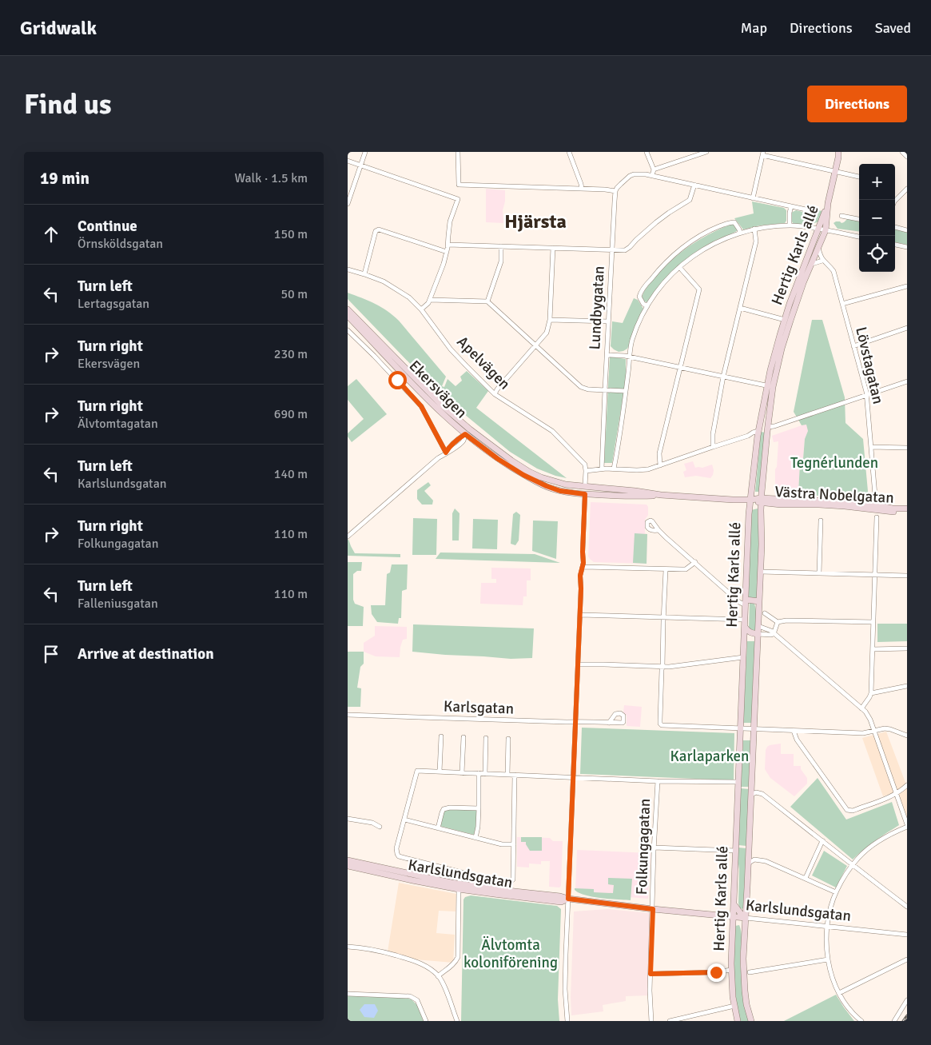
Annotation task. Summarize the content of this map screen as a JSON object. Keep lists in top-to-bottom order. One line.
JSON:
{"streets":{"main road":["Hertig Karls allé","Ekersvägen","Västra Nobelgatan","Karlslundsgatan"],"street":["Lundbygatan","Apelvägen","Lövstagatan","Karlsgatan","Folkungagatan"]},"crossings":[["Hertig Karls allé","Lövstagatan"],["Hertig Karls allé","Västra Nobelgatan"],["Hertig Karls allé","Karlslundsgatan"],["Lövstagatan","Västra Nobelgatan"],["Folkungagatan","Karlslundsgatan"]],"districts":["Hjärsta"],"parks":["Tegnérlunden","Karlaparken","Älvtomta koloniförening"],"page":{"header":"Gridwalk","nav":["Map","Directions","Saved"],"buttons":"Directions","title":"Find us","heading":["19 min","Walk · 1.5 km"],"map_buttons":["+","−"],"list":[["Continue","Örnsköldsgatan","150 m"],["Turn left","Lertagsgatan","50 m"],["Turn right","Ekersvägen","230 m"],["Turn right","Älvtomtagatan","690 m"],["Turn left","Karlslundsgatan","140 m"],["Turn right","Folkungagatan","110 m"],["Turn left","Falleniusgatan","110 m"],"Arrive at destination"]}}
